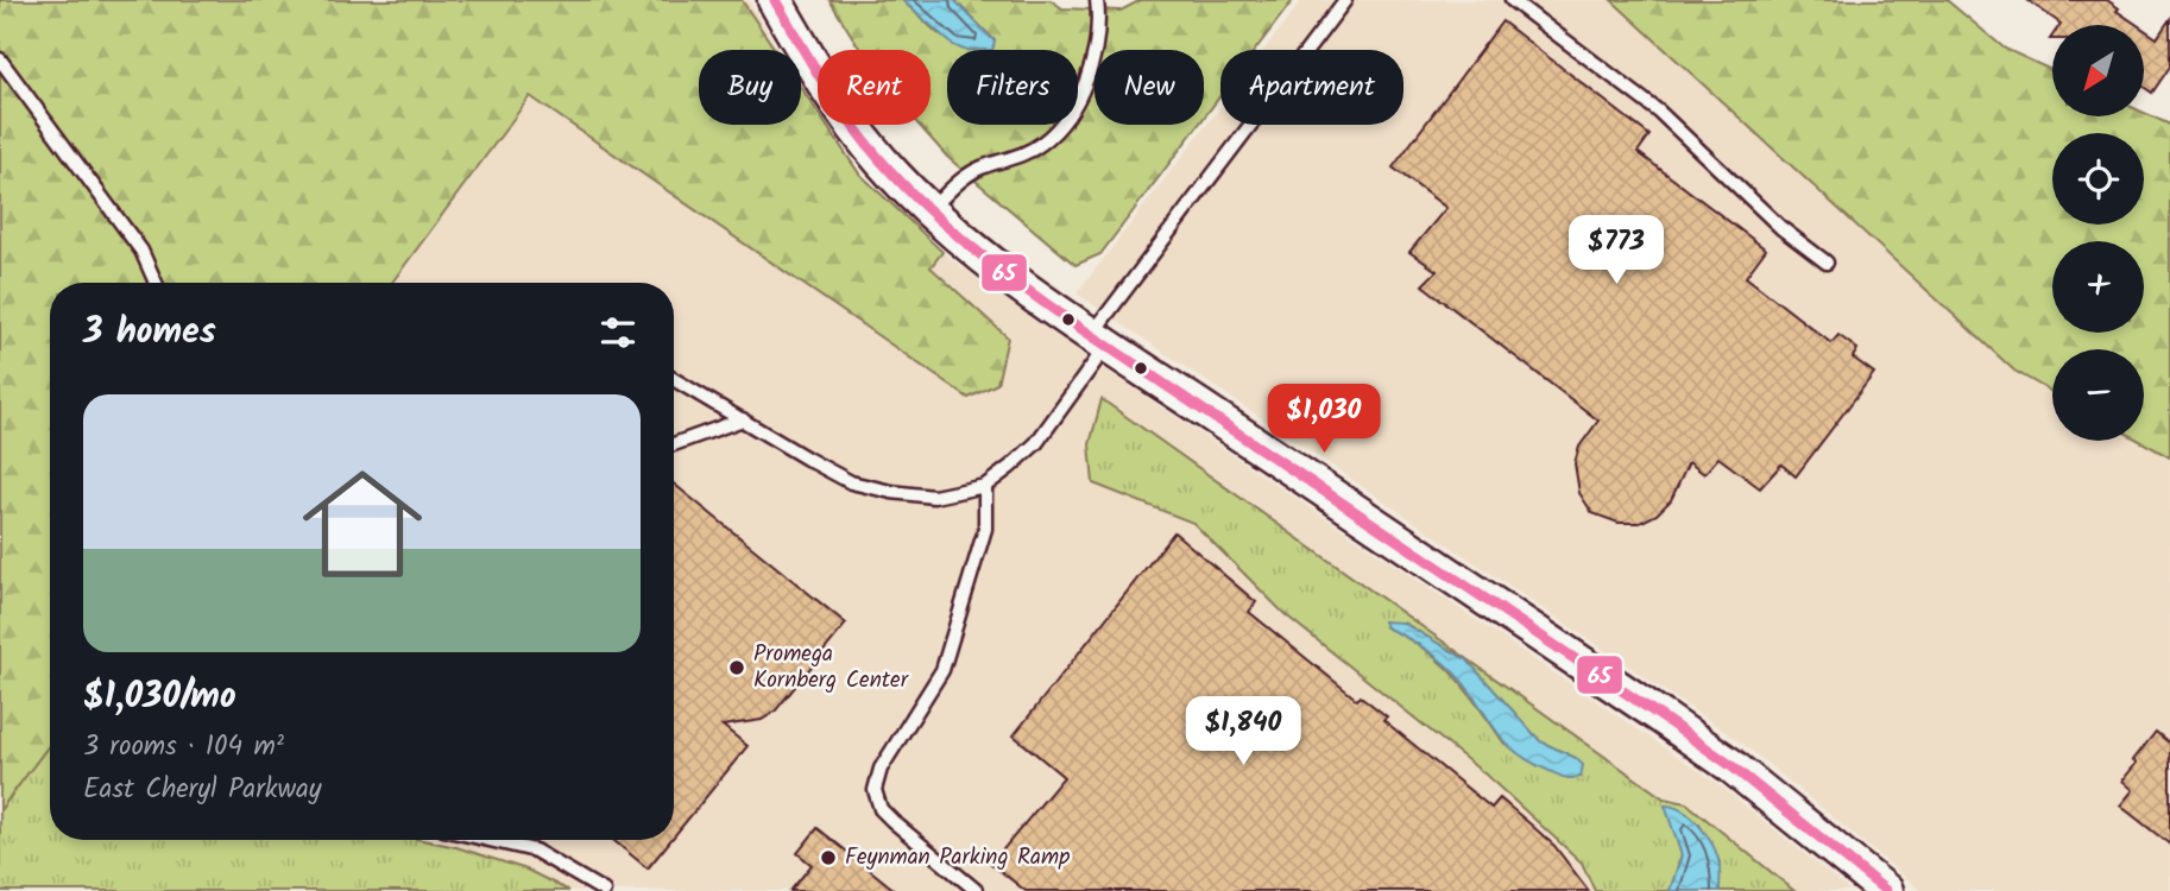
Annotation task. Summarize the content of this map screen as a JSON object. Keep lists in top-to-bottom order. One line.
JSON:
{"places":["Promega Kornberg Center","Feynman Parking Ramp"],"lines":["transit line 65"],"north":"bottom left","page":{"map_buttons":["+","−"],"chip":["Buy","Rent","Filters","New","Apartment"],"price":["$773","$1,030","$1,840"],"heading":"3 homes","list":[{"name":"$1,030/mo","note":"3 rooms · 104 m² · East Cheryl Parkway"}]}}
